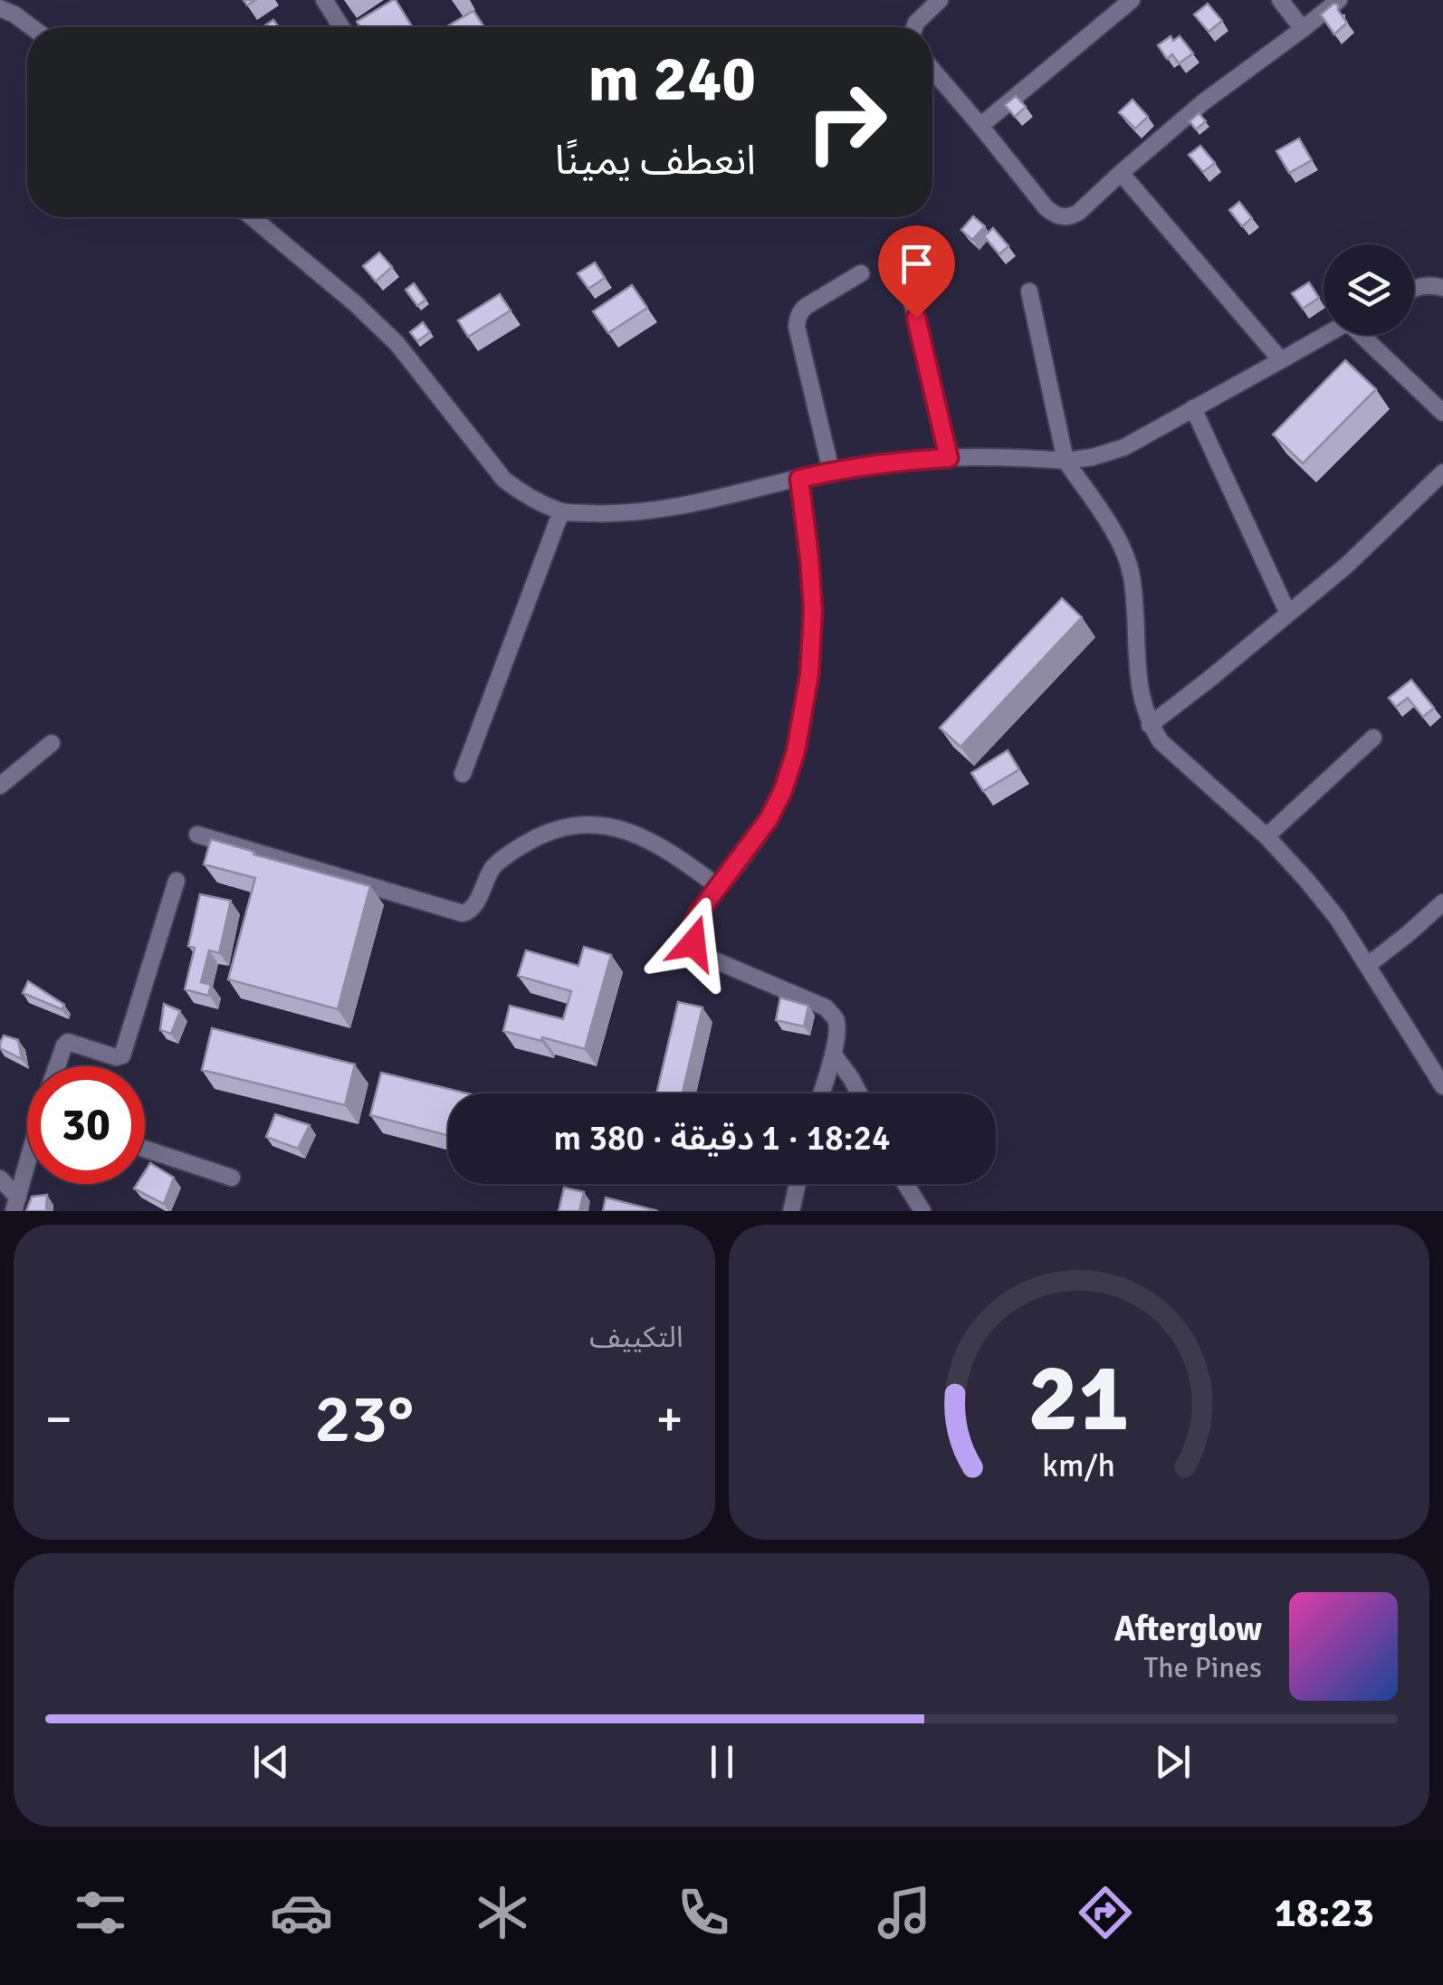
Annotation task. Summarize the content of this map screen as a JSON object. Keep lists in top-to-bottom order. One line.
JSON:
{"page":{"turn":["240 m","انعطف يمينًا"],"limit":"30","trip":"18:24 · 1 دقيقة · 380 m","tile":"التكييف","heat":["−","23°","+"],"song":["Afterglow","The Pines"],"tabs":"18:23","gauge":["21","km/h"]}}
